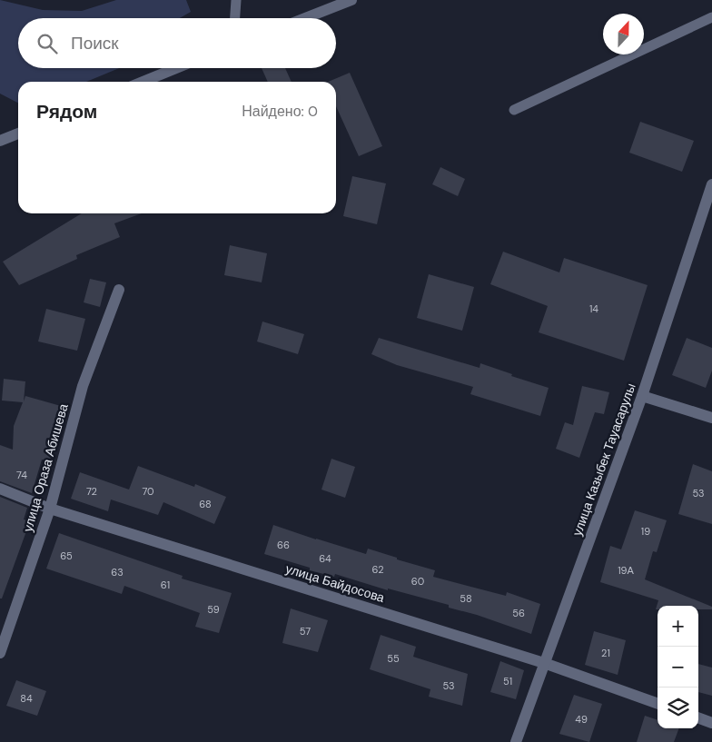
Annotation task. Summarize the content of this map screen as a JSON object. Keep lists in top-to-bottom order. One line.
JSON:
{"streets":{"street":["улица Казыбек Тауасарулы","улица Ораза Абишева","улица Байдосова"]},"crossings":[["улица Казыбек Тауасарулы","улица Байдосова"],["улица Ораза Абишева","улица Байдосова"]],"house_numbers":["14","74","72","70","53","68","19","66","65","64","62","19А","63","60","61","58","59","56","57","21","55","51","53","84","49"],"north":"top","page":{"search":"Поиск","heading":["Рядом","Найдено: 0"],"map_buttons":["+","−"]}}
